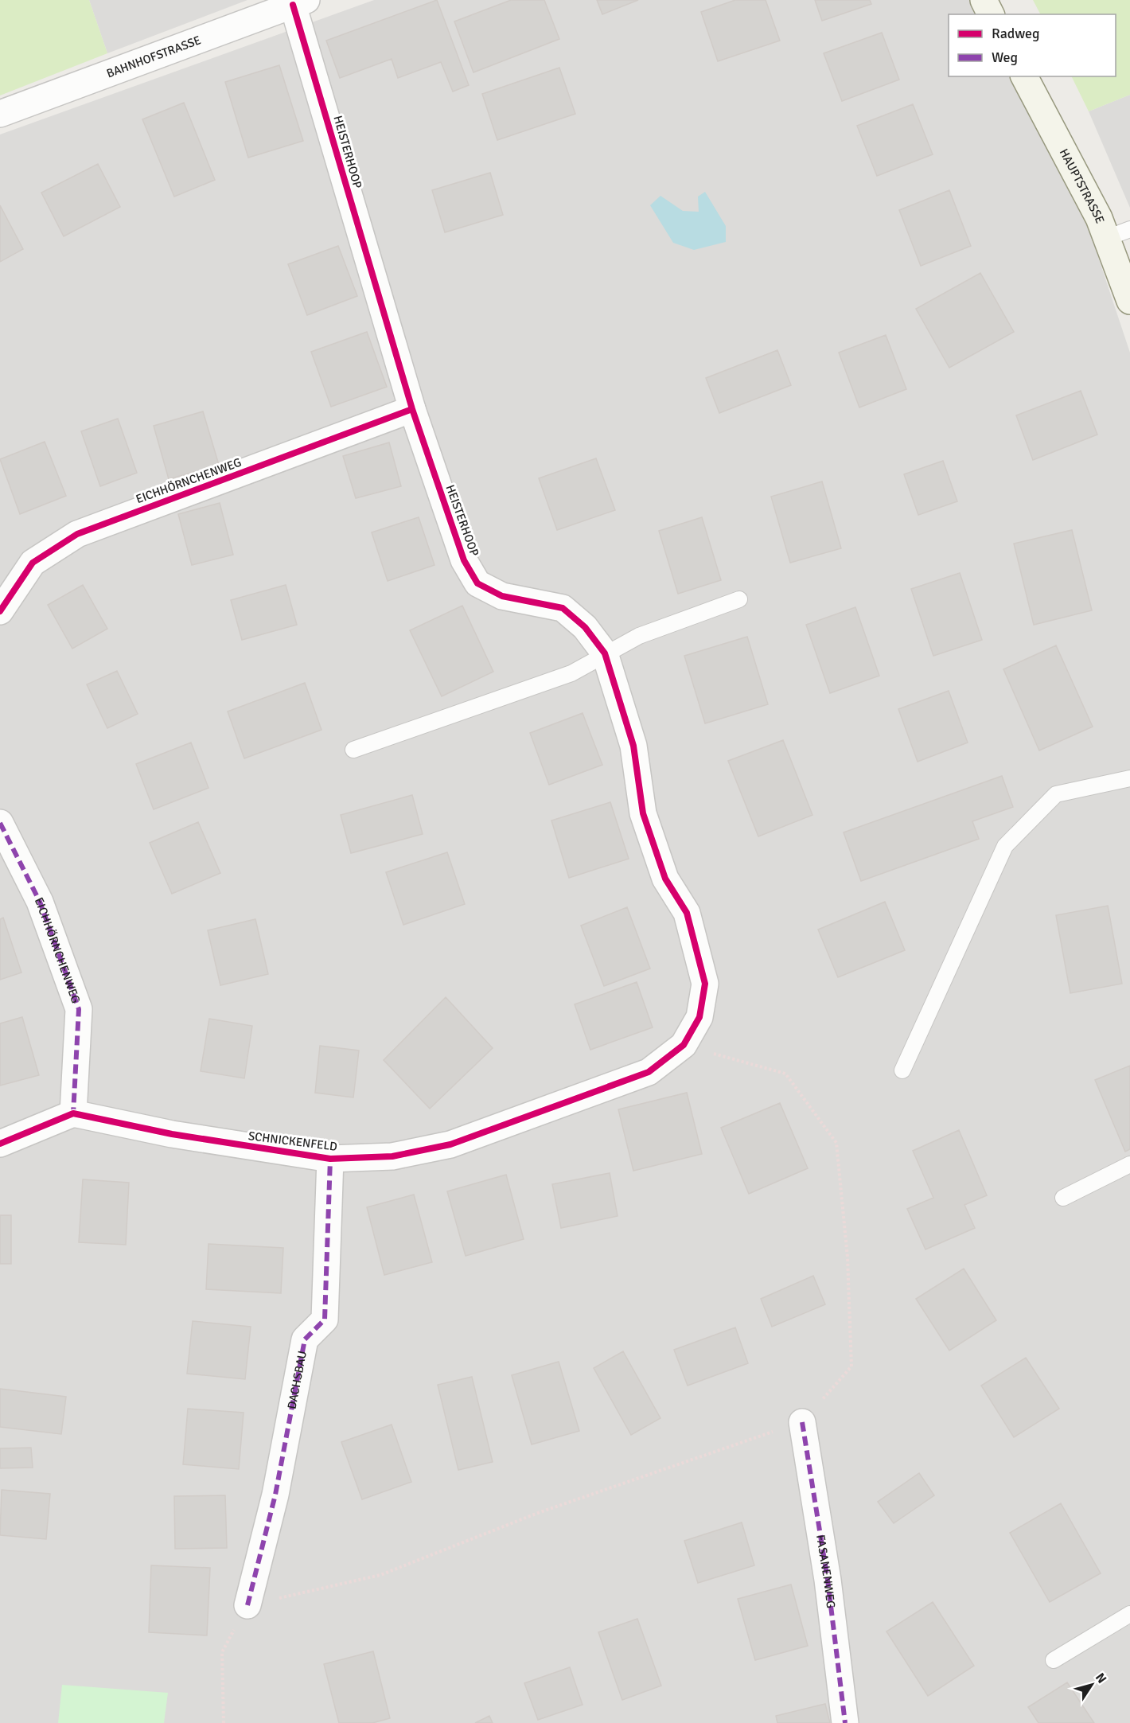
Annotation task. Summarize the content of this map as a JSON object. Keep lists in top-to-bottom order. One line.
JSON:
{"streets":{"main road":["HAUPTSTRASSE"],"street":["BAHNHOFSTRASSE","HEISTERHOOP","EICHHÖRNCHENWEG","SCHNICKENFELD","DACHSBAU","FASANENWEG"]},"crossings":[["BAHNHOFSTRASSE","HEISTERHOOP"],["HEISTERHOOP","EICHHÖRNCHENWEG"],["HEISTERHOOP","SCHNICKENFELD"],["EICHHÖRNCHENWEG","SCHNICKENFELD"],["SCHNICKENFELD","DACHSBAU"]],"legend":["Radweg","Weg"],"north":"top right"}
